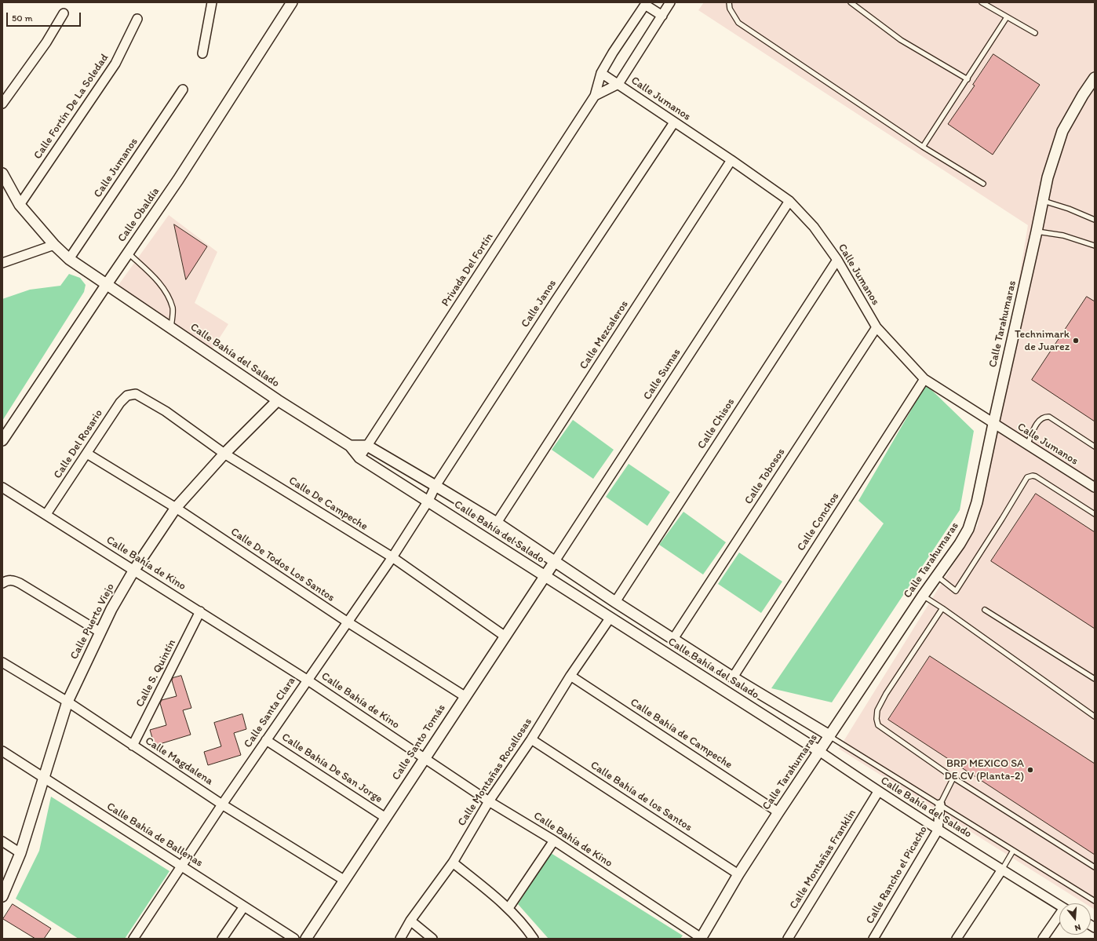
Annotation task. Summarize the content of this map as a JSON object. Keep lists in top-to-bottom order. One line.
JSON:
{"streets":{"street":["Calle Jumanos","Calle Fortín De La Soledad","Calle Obaldía","Privada Del Fortín","Calle Janos","Calle Tarahumaras","Calle Mezcaleros","Calle Bahía del Salado","Calle Sumas","Calle Chisos","Calle Del Rosario","Calle Tobosos","Calle De Campeche","Calle Conchos","Calle Bahía de Kino","Calle De Todos Los Santos","Calle Puerto Viejo","Calle S. Quintín","Calle Santa Clara","Calle Bahía de Campeche","Calle Santo Tomás","Calle Magdalena","Calle Bahía De San Jorge","Calle Montañas Rocallosas","Calle Bahía de los Santos","Calle Bahía de Ballenas","Calle Montañas Franklin","Calle Rancho el Picacho"]},"crossings":[["Calle Jumanos","Privada Del Fortín"],["Calle Jumanos","Calle Janos"],["Calle Jumanos","Calle Tarahumaras"],["Calle Jumanos","Calle Mezcaleros"],["Calle Jumanos","Calle Sumas"],["Calle Jumanos","Calle Chisos"],["Calle Jumanos","Calle Tobosos"],["Calle Jumanos","Calle Conchos"],["Calle Obaldía","Calle Bahía del Salado"],["Privada Del Fortín","Calle Bahía del Salado"],["Calle Janos","Calle Bahía del Salado"],["Calle Janos","Calle Santa Clara"],["Calle Tarahumaras","Calle Bahía del Salado"],["Calle Tarahumaras","Calle Bahía de Kino"],["Calle Tarahumaras","Calle Bahía de Campeche"],["Calle Tarahumaras","Calle Bahía de los Santos"],["Calle Mezcaleros","Calle Bahía del Salado"],["Calle Bahía del Salado","Calle Sumas"],["Calle Bahía del Salado","Calle Chisos"],["Calle Bahía del Salado","Calle Tobosos"],["Calle Bahía del Salado","Calle Conchos"],["Calle Bahía del Salado","Calle Puerto Viejo"],["Calle Bahía del Salado","Calle Santa Clara"],["Calle Bahía del Salado","Calle Santo Tomás"],["Calle Bahía del Salado","Calle Montañas Rocallosas"],["Calle Bahía del Salado","Calle Montañas Franklin"],["Calle Bahía del Salado","Calle Rancho el Picacho"],["Calle Sumas","Calle Santo Tomás"],["Calle Del Rosario","Calle De Campeche"],["Calle Del Rosario","Calle Bahía de Kino"],["Calle Del Rosario","Calle De Todos Los Santos"],["Calle De Campeche","Calle Puerto Viejo"],["Calle De Campeche","Calle Santa Clara"],["Calle De Campeche","Calle Santo Tomás"],["Calle Bahía de Kino","Calle Puerto Viejo"],["Calle Bahía de Kino","Calle S. Quintín"],["Calle Bahía de Kino","Calle Santa Clara"],["Calle Bahía de Kino","Calle Santo Tomás"],["Calle Bahía de Kino","Calle Montañas Rocallosas"],["Calle De Todos Los Santos","Calle Puerto Viejo"],["Calle De Todos Los Santos","Calle Santa Clara"],["Calle De Todos Los Santos","Calle Santo Tomás"],["Calle Puerto Viejo","Calle Magdalena"],["Calle Puerto Viejo","Calle Bahía de Ballenas"],["Calle S. Quintín","Calle Magdalena"],["Calle Santa Clara","Calle Magdalena"],["Calle Santa Clara","Calle Bahía De San Jorge"],["Calle Santa Clara","Calle Bahía de Ballenas"],["Calle Bahía de Campeche","Calle Montañas Rocallosas"],["Calle Santo Tomás","Calle Magdalena"],["Calle Santo Tomás","Calle Bahía De San Jorge"],["Calle Montañas Rocallosas","Calle Bahía de los Santos"]],"places":["Technimark de Juarez","BRP MEXICO SA DE CV (Planta-2)"],"scale_bar":"50 m","north":"bottom"}
